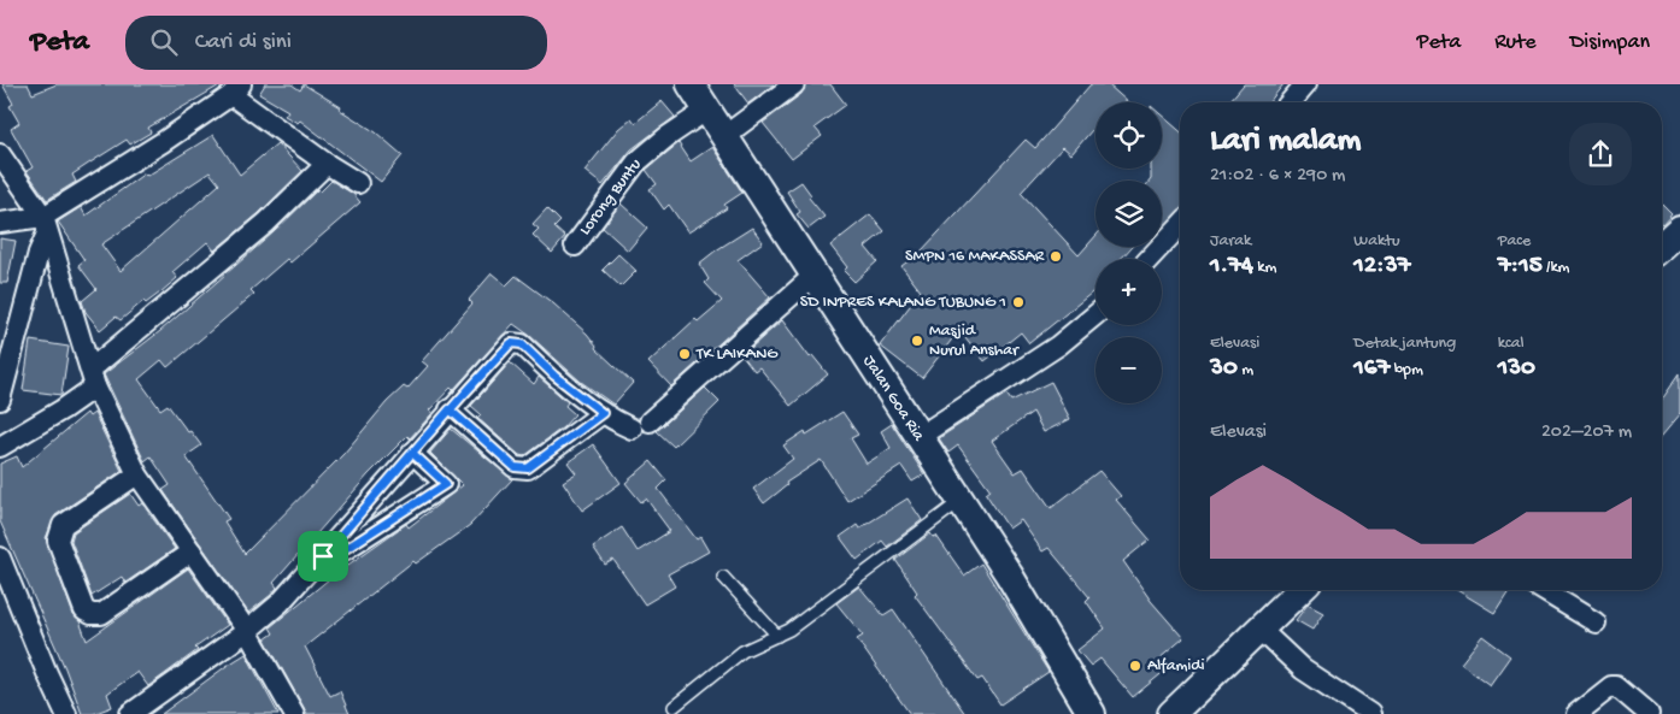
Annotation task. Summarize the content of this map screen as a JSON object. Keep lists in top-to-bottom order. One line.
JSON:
{"streets":{"main road":["Jalan Goa Ria"],"street":["Lorong Buntu"]},"crossings":[["Lorong Buntu","Jalan Goa Ria"]],"places":["SMPN 16 MAKASSAR","SD INPRES KALANG TUBUNG 1","Masjid Nurul Anshar","TK LAIKANG","Alfamidi"],"page":{"header":"Peta","search":"Cari di sini","nav":["Peta","Rute","Disimpan"],"map_buttons":["+","−"],"heading":["Lari malam","21:02 · 6 × 290 m"],"stats":[["Jarak","1.74 km"],["Waktu","12:37"],["Pace","7:15 /km"],["Elevasi","30 m"],["Detak jantung","167 bpm"],["kcal","130"]],"chart":["Elevasi","202–207 m"]}}
